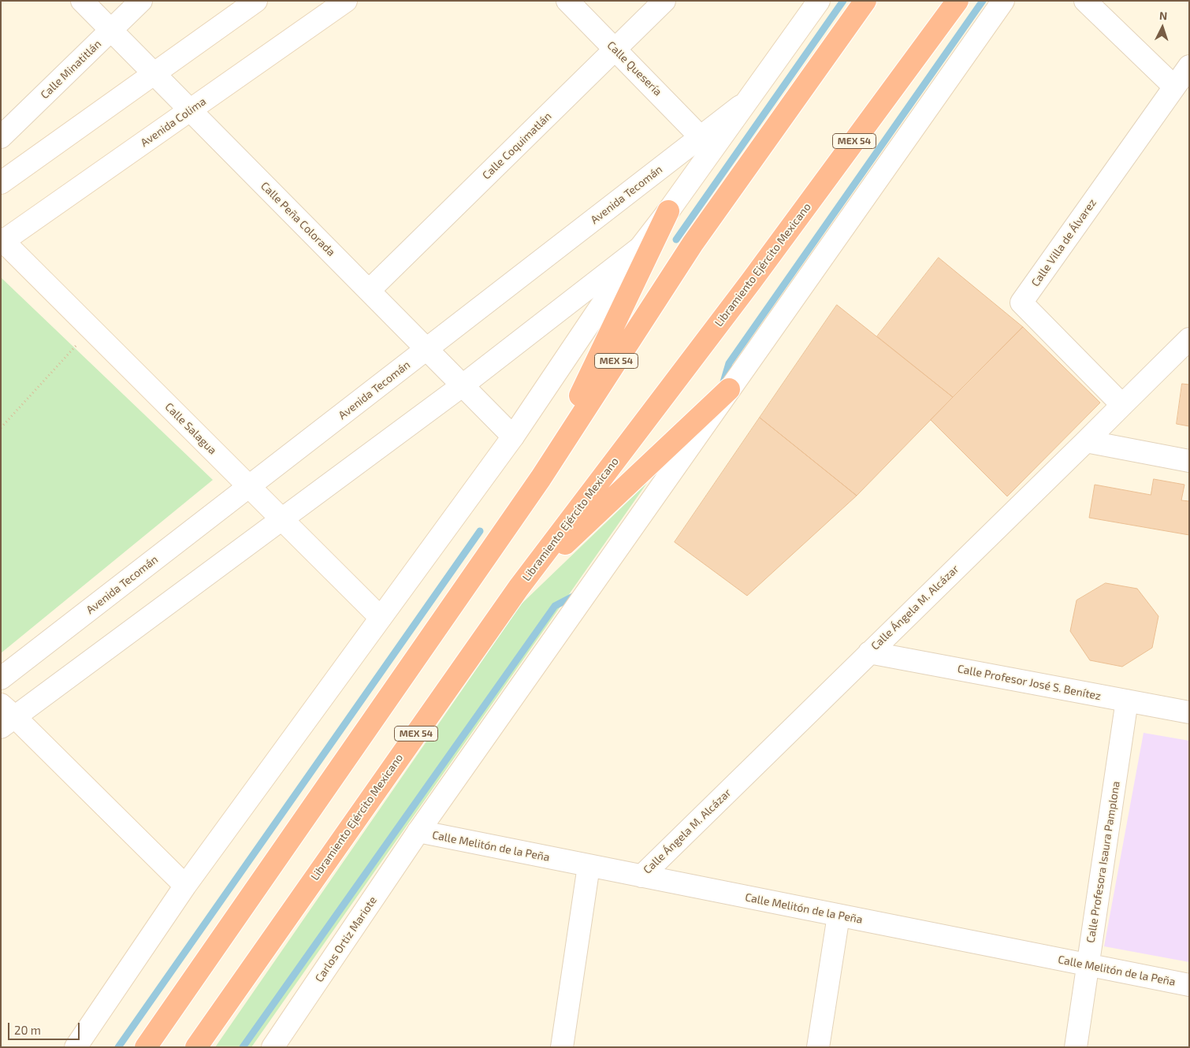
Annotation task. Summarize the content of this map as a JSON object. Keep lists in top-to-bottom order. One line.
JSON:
{"streets":{"highway":["MEX 54","Libramiento Ejército Mexicano"],"street":["Calle Quesería","Calle Minatitlán","Avenida Colima","Calle Coquimatlán","Avenida Tecomán","Calle Peña Colorada","Calle Villa de Álvarez","Calle Salagua","Calle Ángela M. Alcázar","Calle Profesor José S. Benítez","Calle Melitón de la Peña","Calle Profesora Isaura Pamplona","Carlos Ortiz Mariote"]},"crossings":[["Calle Quesería","Calle Coquimatlán"],["Calle Quesería","Avenida Tecomán"],["Calle Minatitlán","Calle Peña Colorada"],["Avenida Colima","Calle Peña Colorada"],["Avenida Colima","Calle Salagua"],["Calle Coquimatlán","Calle Peña Colorada"],["Avenida Tecomán","Calle Peña Colorada"],["Avenida Tecomán","Calle Salagua"],["Calle Villa de Álvarez","Calle Ángela M. Alcázar"],["Calle Ángela M. Alcázar","Calle Profesor José S. Benítez"],["Calle Ángela M. Alcázar","Calle Melitón de la Peña"],["Calle Profesor José S. Benítez","Calle Profesora Isaura Pamplona"],["Calle Melitón de la Peña","Calle Profesora Isaura Pamplona"],["Calle Melitón de la Peña","Carlos Ortiz Mariote"]],"scale_bar":"20 m","north":"top"}
